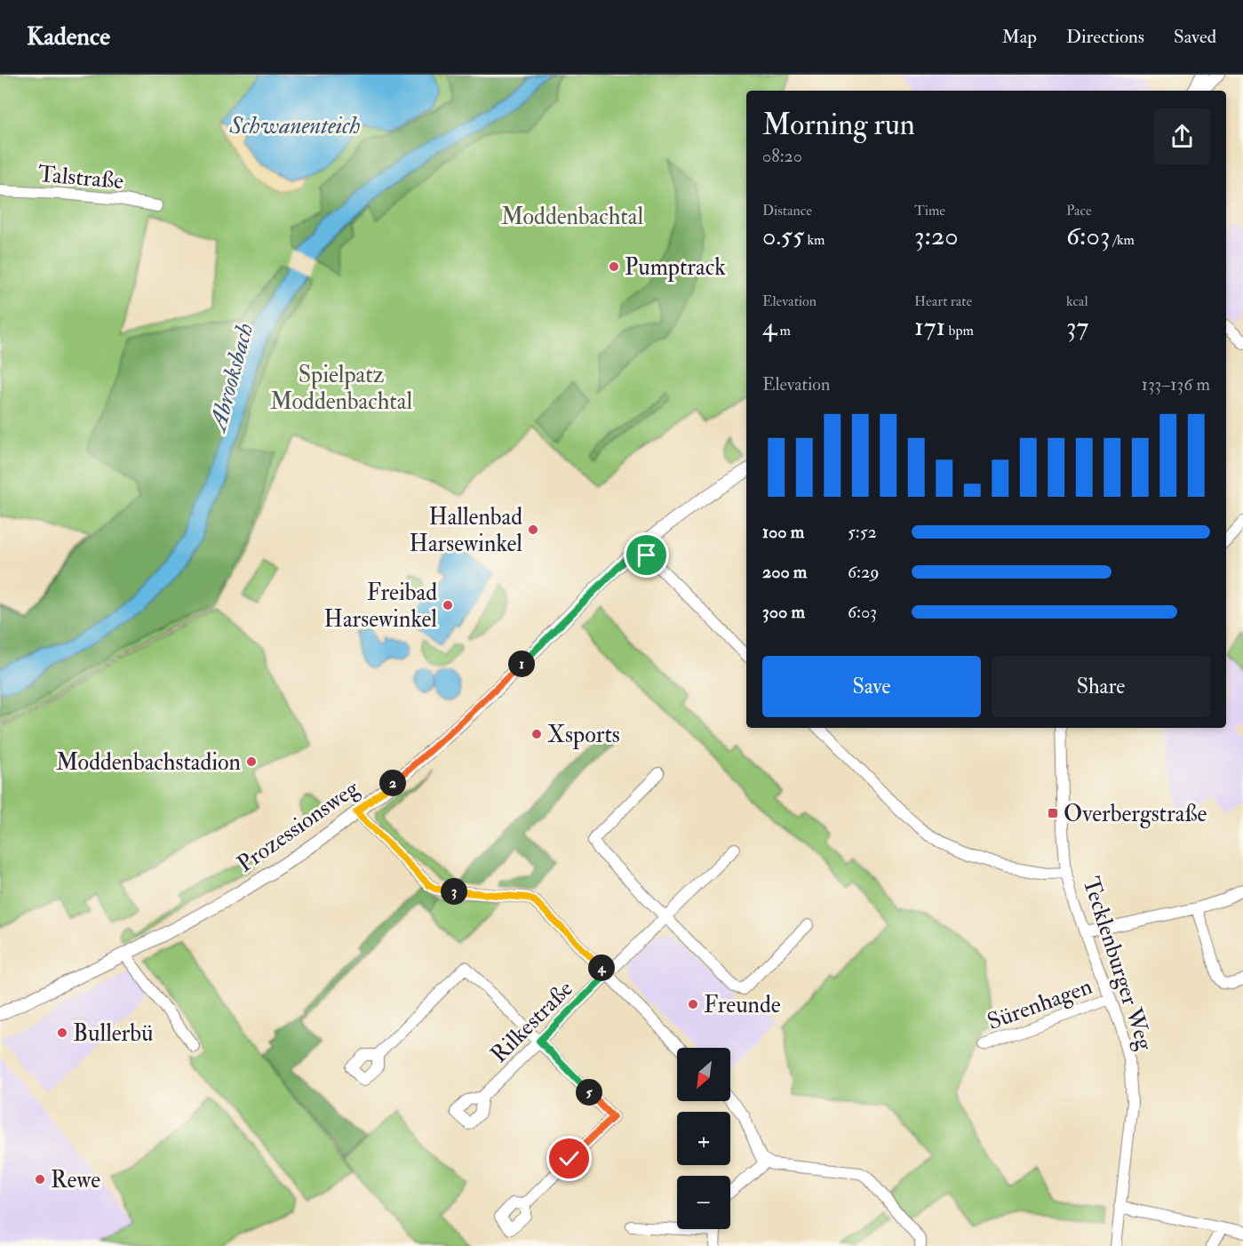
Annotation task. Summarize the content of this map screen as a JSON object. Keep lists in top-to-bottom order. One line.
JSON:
{"streets":{"street":["Talstraße","Prozessionsweg","Tecklenburger Weg","Sürenhagen","Rilkestraße"]},"crossings":[["Tecklenburger Weg","Sürenhagen"]],"water":["Schwanenteich","Abrooksbach"],"parks":["Moddenbachtal","Spielpatz Moddenbachtal"],"places":{"other":["Pumptrack","Hallenbad Harsewinkel","Freibad Harsewinkel","Xsports","Moddenbachstadion","Freunde","Bullerbü","Rewe"],"transit":["Overbergstraße"]},"north":"bottom left","page":{"header":"Kadence","nav":["Map","Directions","Saved"],"heading":["Morning run","08:20"],"stats":[["Distance","0.55 km"],["Time","3:20"],["Pace","6:03 /km"],["Elevation","4 m"],["Heart rate","171 bpm"],["kcal","37"]],"chart":["Elevation","133–136 m"],"list":[{"name":"100 m","note":"5:52"},{"name":"200 m","note":"6:29"},{"name":"300 m","note":"6:03"}],"buttons":["Save","Share"],"pins":["1","2","3","4","5"],"map_buttons":["+","−"]}}
